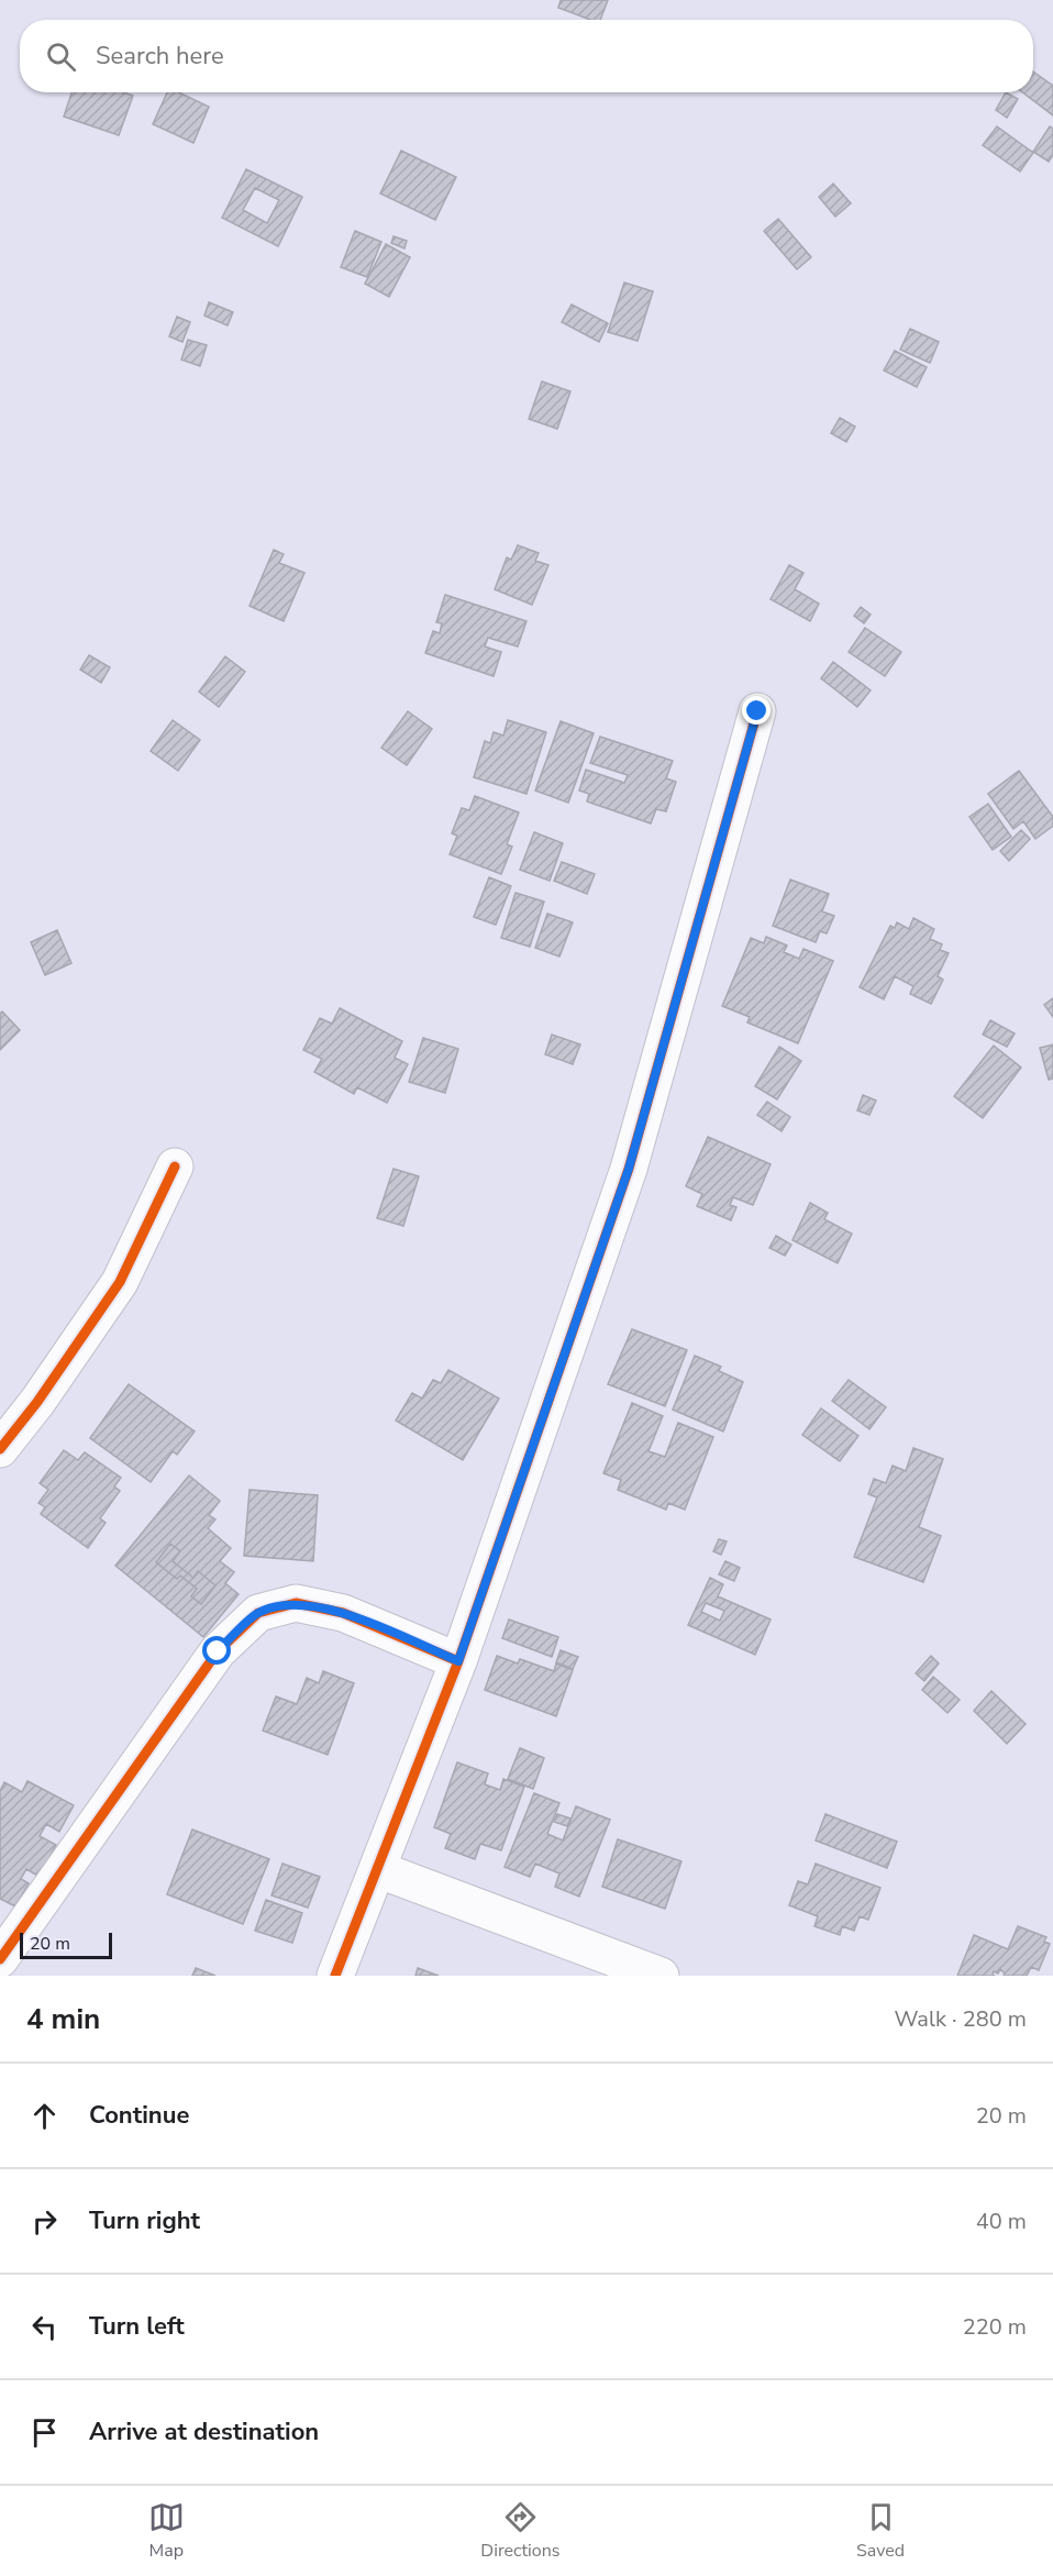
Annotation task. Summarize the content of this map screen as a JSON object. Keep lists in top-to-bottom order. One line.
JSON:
{"scale_bar":"20 m","page":{"search":"Search here","scale":"20 m","heading":["4 min","Walk · 280 m"],"list":[["Continue","20 m"],["Turn right","40 m"],["Turn left","220 m"],"Arrive at destination"],"nav":["Map","Directions","Saved"]}}
